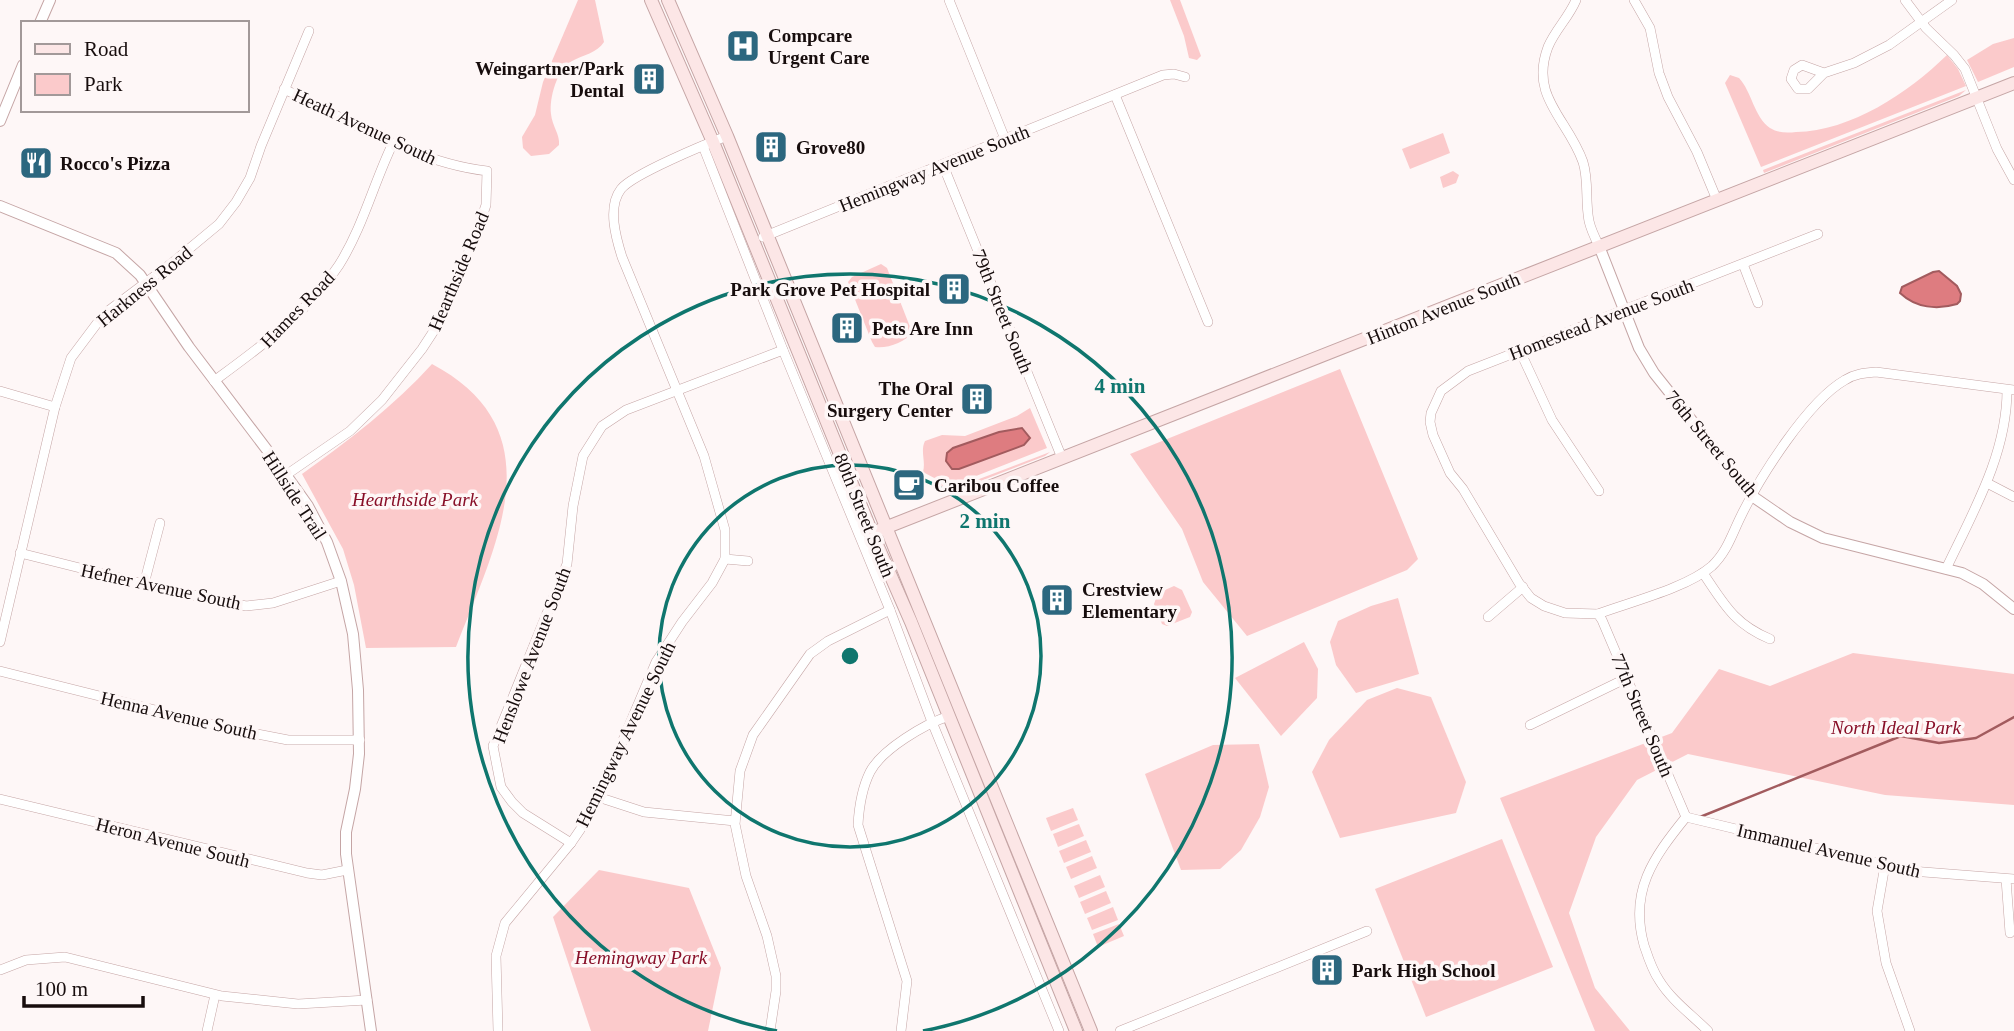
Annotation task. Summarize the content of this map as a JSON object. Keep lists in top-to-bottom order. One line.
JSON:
{"streets":{"main road":["Hinton Avenue South","80th Street South"],"street":["Heath Avenue South","Hemingway Avenue South","Hearthside Road","Harkness Road","Hames Road","79th Street South","Homestead Avenue South","76th Street South","Hillside Trail","Hefner Avenue South","Henslowe Avenue South","Henna Avenue South","77th Street South","Heron Avenue South","Immanuel Avenue South"]},"crossings":[["Heath Avenue South","Hearthside Road"],["Heath Avenue South","Harkness Road"],["Heath Avenue South","Hames Road"],["Hemingway Avenue South","79th Street South"],["Hemingway Avenue South","80th Street South"],["Hemingway Avenue South","Henslowe Avenue South"],["Hearthside Road","Hillside Trail"],["Harkness Road","Hillside Trail"],["Harkness Road","Hefner Avenue South"],["Hinton Avenue South","79th Street South"],["Hinton Avenue South","76th Street South"],["Hinton Avenue South","80th Street South"],["Hames Road","Hillside Trail"],["Homestead Avenue South","76th Street South"],["Hillside Trail","Hefner Avenue South"],["Hillside Trail","Henna Avenue South"],["Hillside Trail","Heron Avenue South"],["80th Street South","Henslowe Avenue South"],["77th Street South","Immanuel Avenue South"]],"parks":["Hearthside Park","North Ideal Park","Hemingway Park"],"places":{"hospital":["Compcare Urgent Care"],"building":["Weingartner/Park Dental","Grove80","Park Grove Pet Hospital","Pets Are Inn","The Oral Surgery Center","Crestview Elementary","Park High School"],"restaurant":["Rocco's Pizza"],"cafe":["Caribou Coffee"]},"legend":["Road","Park"],"scale_bar":"100 m","rings":["4 min","2 min"]}
